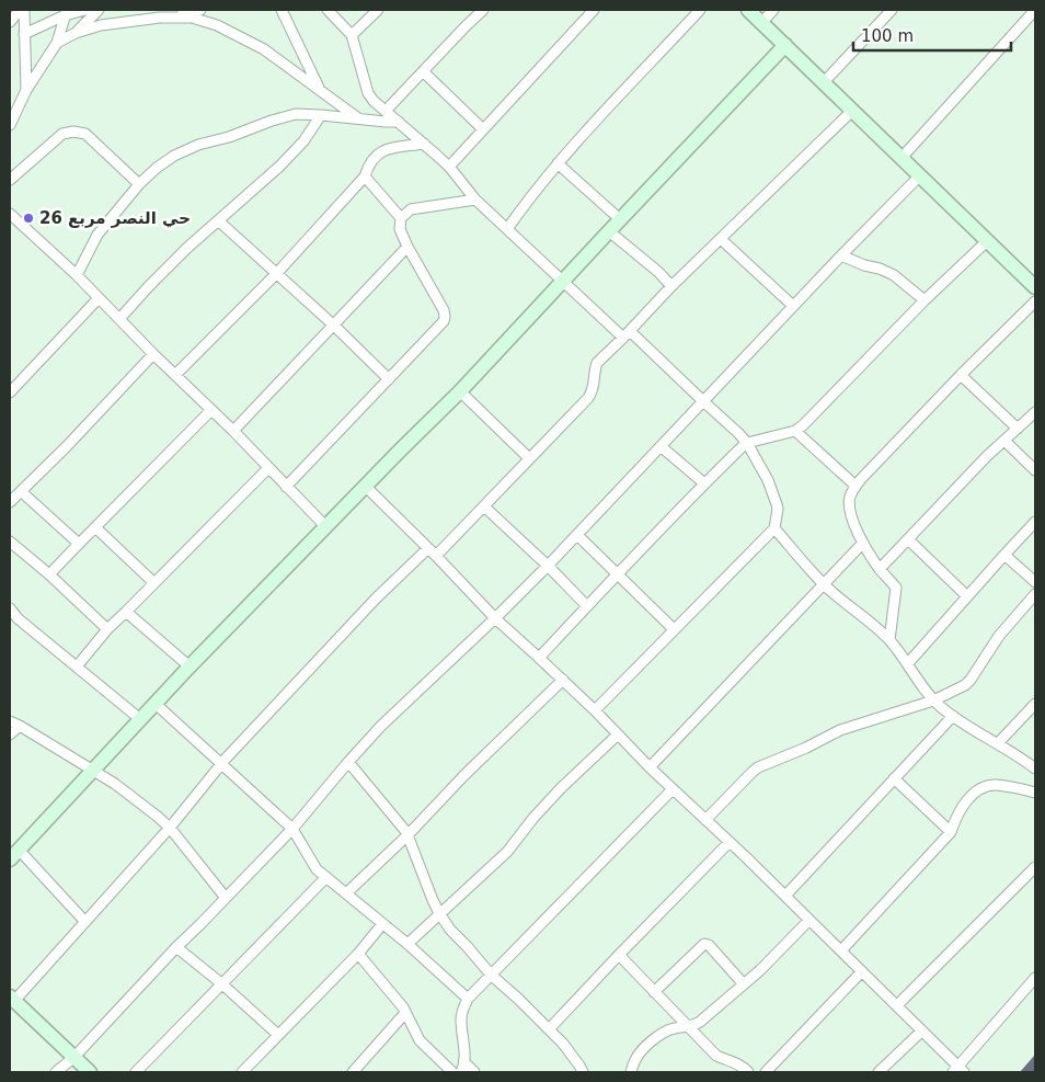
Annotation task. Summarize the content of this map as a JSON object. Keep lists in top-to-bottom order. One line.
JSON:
{"places":["حي النصر مربع 26"],"scale_bar":"100 m"}
